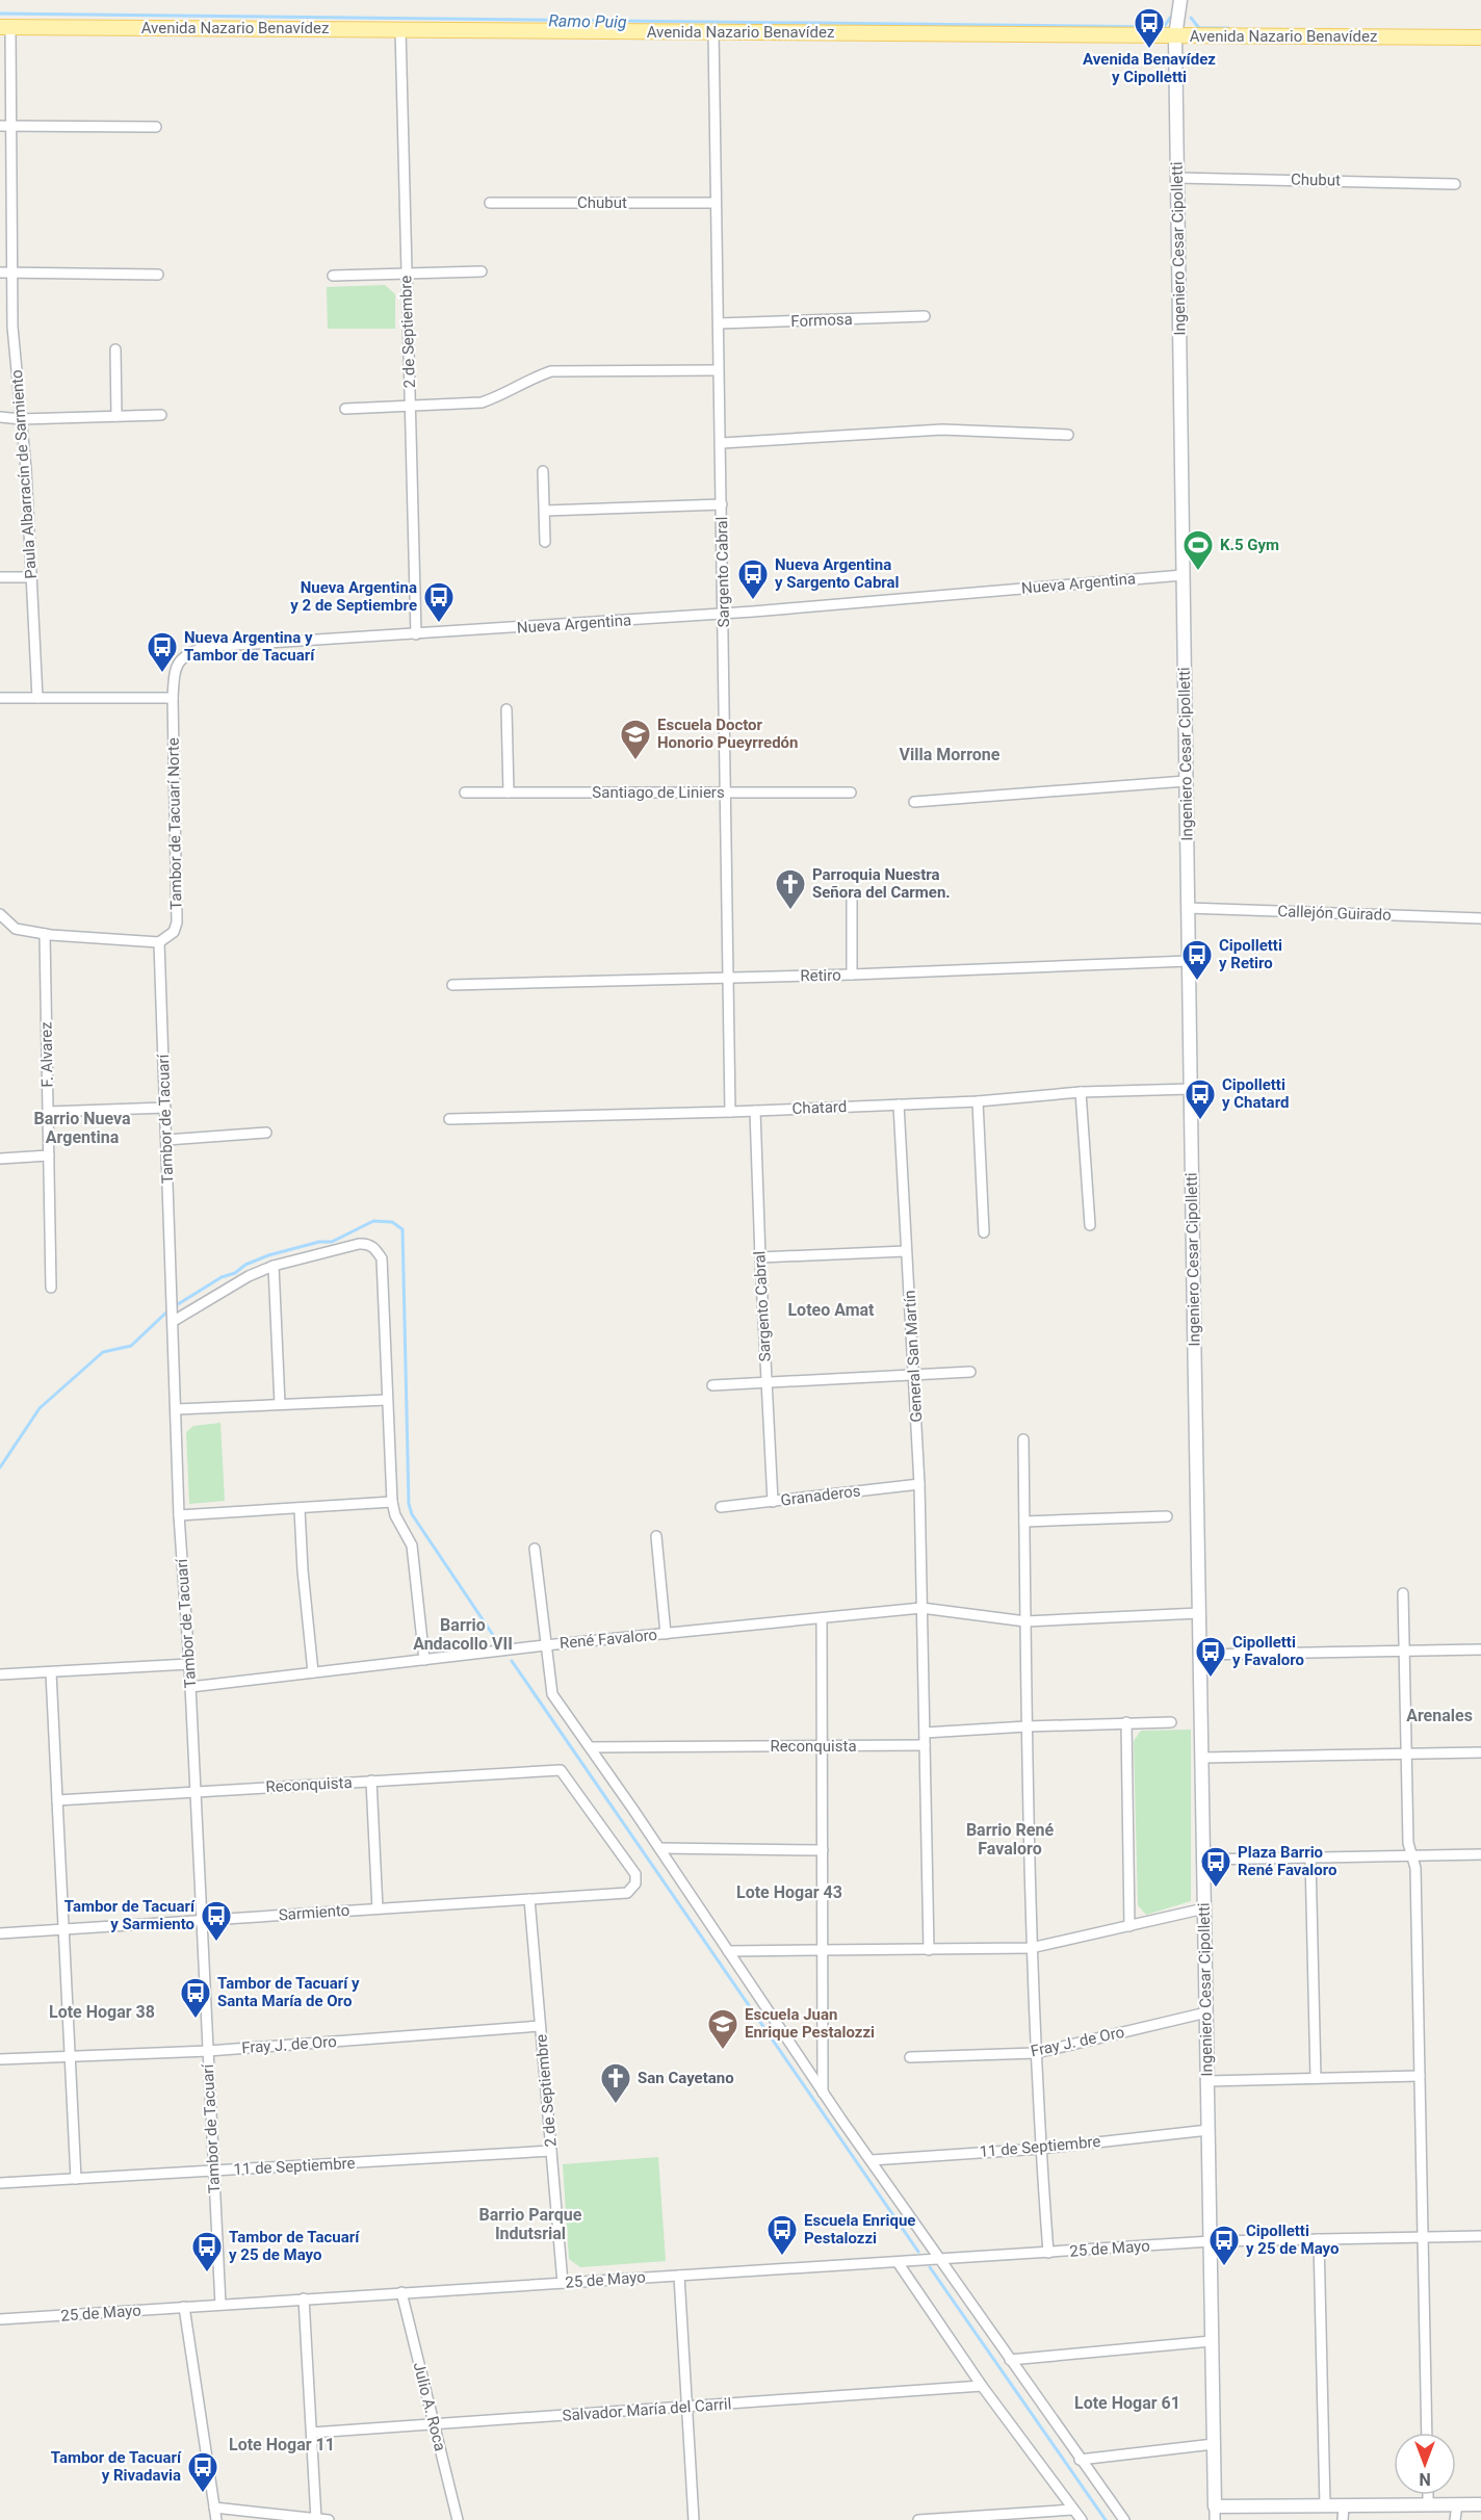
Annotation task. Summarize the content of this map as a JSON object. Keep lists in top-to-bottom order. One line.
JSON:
{"streets":{"main road":["Avenida Nazario Benavídez"],"street":["Chubut","Ingeniero Cesar Cipolletti","Formosa","2 de Septiembre","Paula Albarracín de Sarmiento","Sargento Cabral","Nueva Argentina","Santiago de Liniers","Tambor de Tacuarí Norte","Callejón Guirado","Retiro","F. Alvarez","Chatard","Tambor de Tacuarí","General San Martín","Granaderos","René Favaloro","Reconquista","Sarmiento","Fray J. de Oro","11 de Septiembre","25 de Mayo","Julio A. Roca","Salvador María del Carril"]},"crossings":[["Avenida Nazario Benavídez","Ingeniero Cesar Cipolletti"],["Avenida Nazario Benavídez","2 de Septiembre"],["Avenida Nazario Benavídez","Paula Albarracín de Sarmiento"],["Avenida Nazario Benavídez","Sargento Cabral"],["Chubut","Ingeniero Cesar Cipolletti"],["Chubut","Sargento Cabral"],["Ingeniero Cesar Cipolletti","Nueva Argentina"],["Ingeniero Cesar Cipolletti","Callejón Guirado"],["Ingeniero Cesar Cipolletti","Retiro"],["Ingeniero Cesar Cipolletti","Chatard"],["Ingeniero Cesar Cipolletti","René Favaloro"],["Ingeniero Cesar Cipolletti","Fray J. de Oro"],["Ingeniero Cesar Cipolletti","11 de Septiembre"],["Ingeniero Cesar Cipolletti","25 de Mayo"],["Formosa","Sargento Cabral"],["2 de Septiembre","Nueva Argentina"],["2 de Septiembre","Sarmiento"],["2 de Septiembre","Fray J. de Oro"],["2 de Septiembre","11 de Septiembre"],["2 de Septiembre","25 de Mayo"],["Sargento Cabral","Nueva Argentina"],["Sargento Cabral","Santiago de Liniers"],["Sargento Cabral","Retiro"],["Sargento Cabral","Chatard"],["Sargento Cabral","Granaderos"],["Nueva Argentina","Tambor de Tacuarí Norte"],["Tambor de Tacuarí Norte","Tambor de Tacuarí"],["Chatard","General San Martín"],["Tambor de Tacuarí","René Favaloro"],["Tambor de Tacuarí","Reconquista"],["Tambor de Tacuarí","Sarmiento"],["Tambor de Tacuarí","Fray J. de Oro"],["Tambor de Tacuarí","11 de Septiembre"],["Tambor de Tacuarí","25 de Mayo"],["General San Martín","Granaderos"],["General San Martín","René Favaloro"],["General San Martín","Reconquista"],["Reconquista","Sarmiento"],["25 de Mayo","Julio A. Roca"],["Julio A. Roca","Salvador María del Carril"]],"districts":["Villa Morrone","Barrio Nueva Argentina","Loteo Amat","Barrio Andacollo VII","Arenales","Barrio René Favaloro","Lote Hogar 43","Lote Hogar 38","Barrio Parque Indutsrial","Lote Hogar 61","Lote Hogar 11"],"water":["Ramo Puig"],"places":{"bus stop":["Avenida Benavídez y Cipolletti","Nueva Argentina y Sargento Cabral","Nueva Argentina y 2 de Septiembre","Nueva Argentina y Tambor de Tacuarí","Cipolletti y Retiro","Cipolletti y Chatard","Cipolletti y Favaloro","Plaza Barrio René Favaloro","Tambor de Tacuarí y Sarmiento","Tambor de Tacuarí y Santa María de Oro","Escuela Enrique Pestalozzi","Cipolletti y 25 de Mayo","Tambor de Tacuarí y 25 de Mayo","Tambor de Tacuarí y Rivadavia"],"sports":["K.5 Gym"],"school or university":["Escuela Doctor Honorio Pueyrredón","Escuela Juan Enrique Pestalozzi"],"church":["Parroquia Nuestra Señora del Carmen.","San Cayetano"]},"north":"bottom"}
